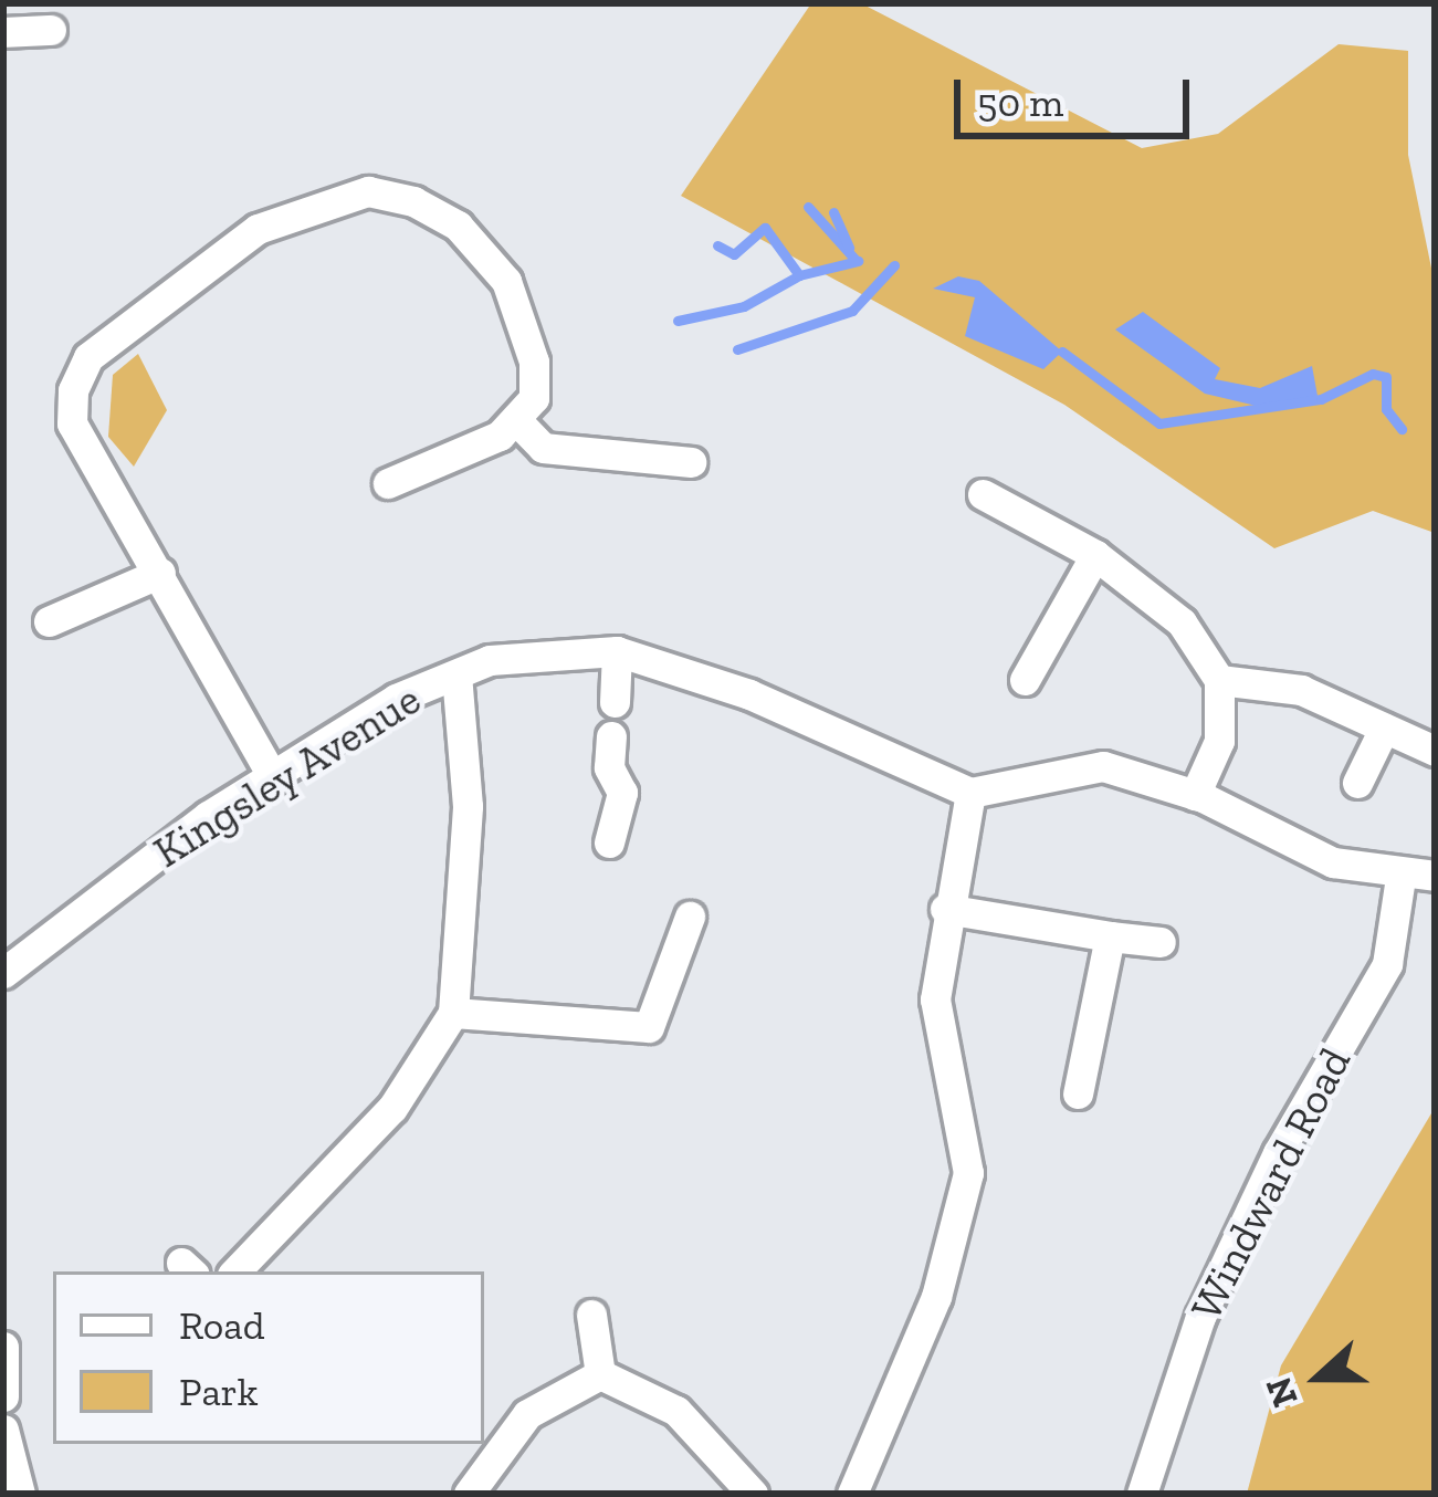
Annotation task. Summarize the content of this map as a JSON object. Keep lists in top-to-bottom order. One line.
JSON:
{"streets":{"street":["Kingsley Avenue","Windward Road"]},"legend":["Road","Park"],"scale_bar":"50 m","north":"left"}
